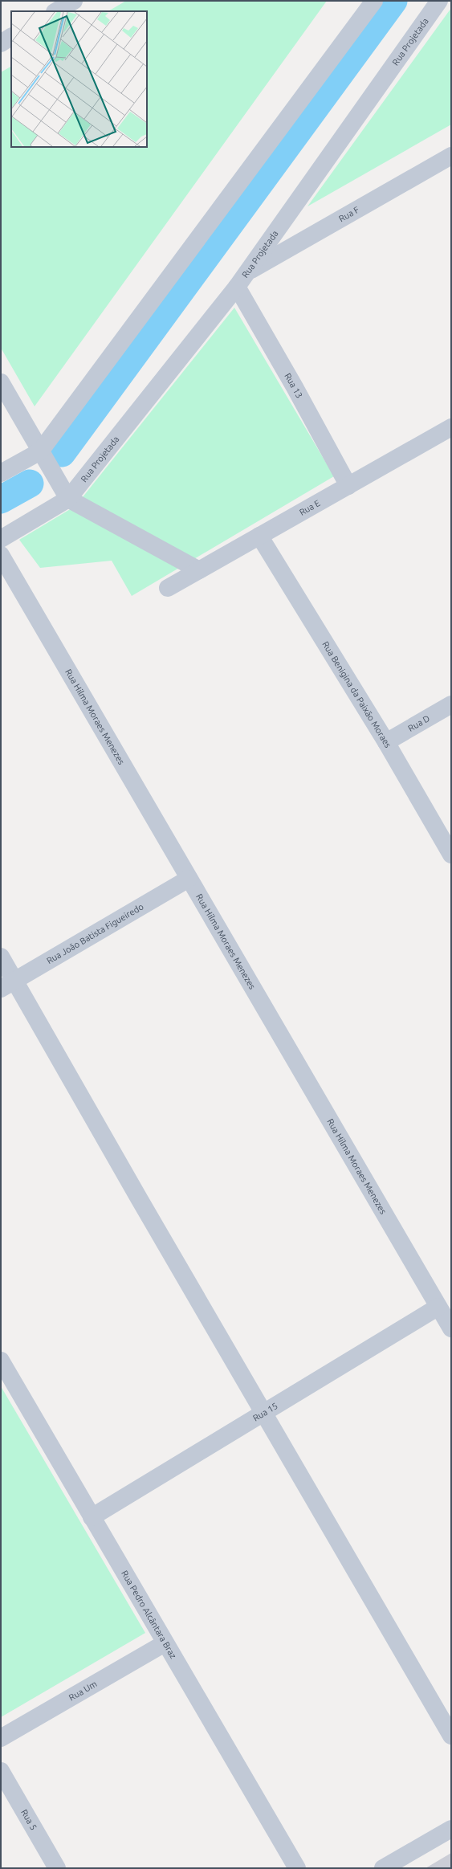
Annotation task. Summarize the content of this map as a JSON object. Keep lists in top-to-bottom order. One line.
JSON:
{"streets":{"street":["Rua Projetada","Rua F","Rua 13","Rua E","Rua Benigina da Paixão Moraes","Rua Hilma Moraes Menezes","Rua D","Rua João Batista Figueiredo","Rua 15","Rua Pedro Alcântara Braz","Rua Um","Rua 5"]},"crossings":[["Rua Projetada","Rua F"],["Rua Projetada","Rua 13"],["Rua 13","Rua E"],["Rua E","Rua Benigina da Paixão Moraes"],["Rua Benigina da Paixão Moraes","Rua D"],["Rua Hilma Moraes Menezes","Rua João Batista Figueiredo"],["Rua Hilma Moraes Menezes","Rua 15"],["Rua 15","Rua Pedro Alcântara Braz"],["Rua Pedro Alcântara Braz","Rua Um"]]}
